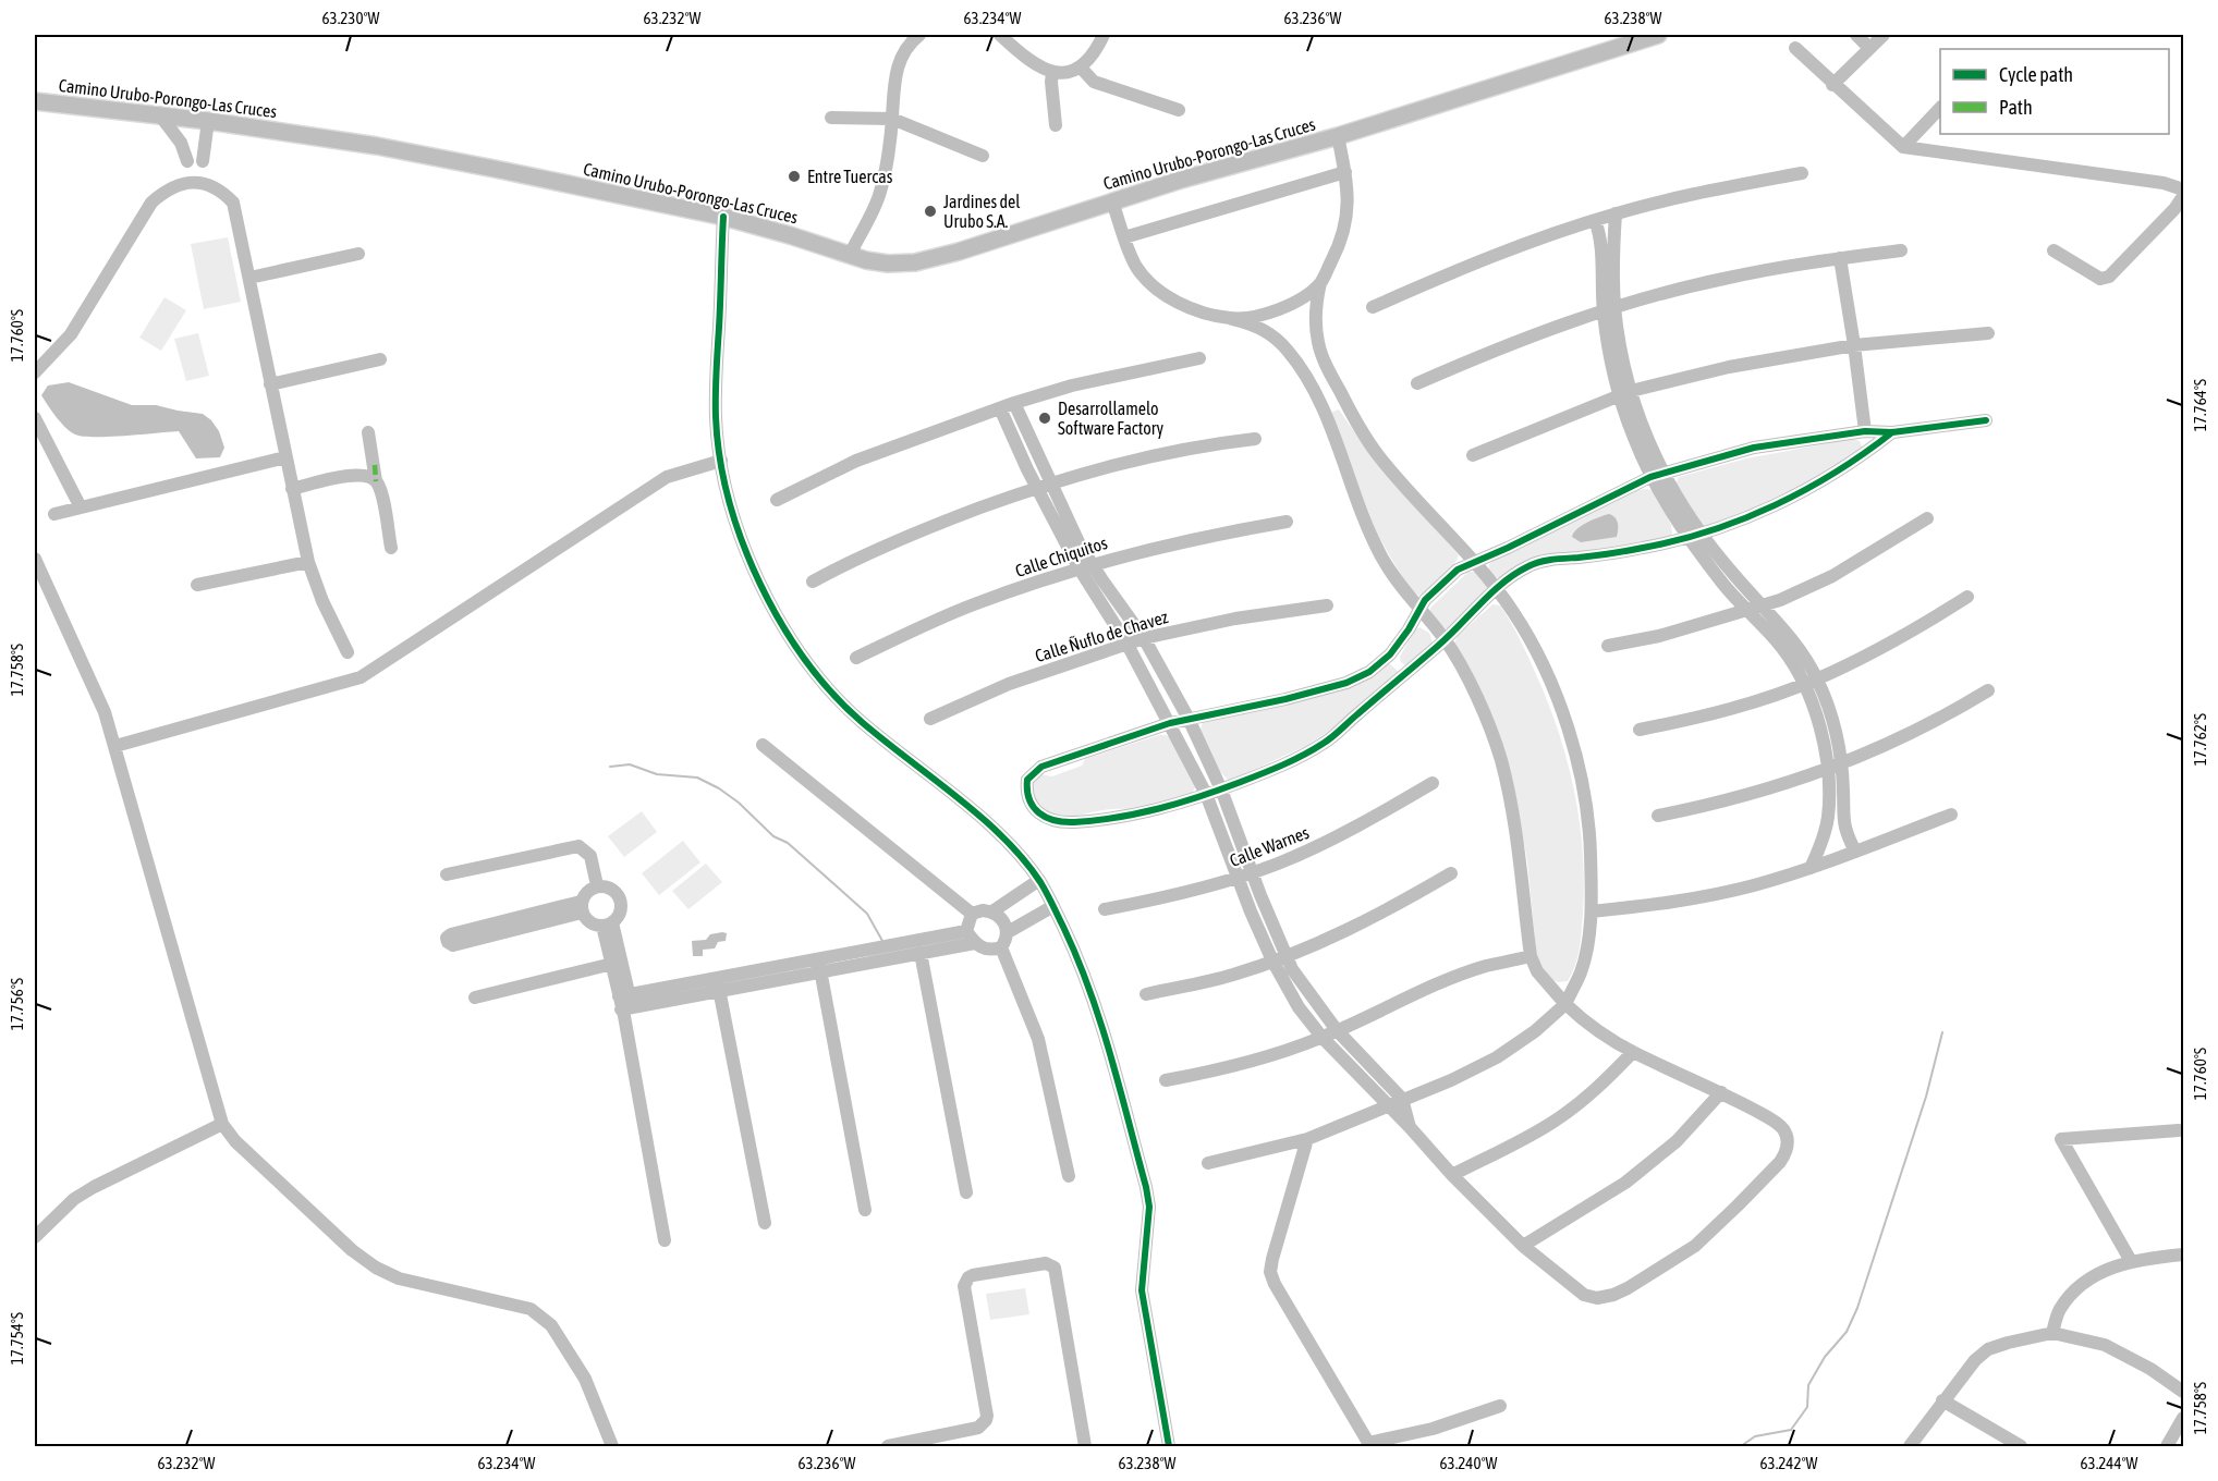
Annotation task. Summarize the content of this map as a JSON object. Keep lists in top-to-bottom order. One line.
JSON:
{"streets":{"main road":["Camino Urubo-Porongo-Las Cruces"],"street":["Calle Chiquitos","Calle Ñuflo de Chavez","Calle Warnes"]},"places":["Entre Tuercas","Jardines del Urubo S.A.","Desarrollamelo Software Factory"],"legend":["Cycle path","Path"],"coordinates":["63.230°W","63.232°W","63.234°W","63.236°W","63.238°W","17.760°S","17.764°S","17.758°S","17.762°S","17.756°S","17.754°S","63.240°W","63.242°W","63.244°W"]}
